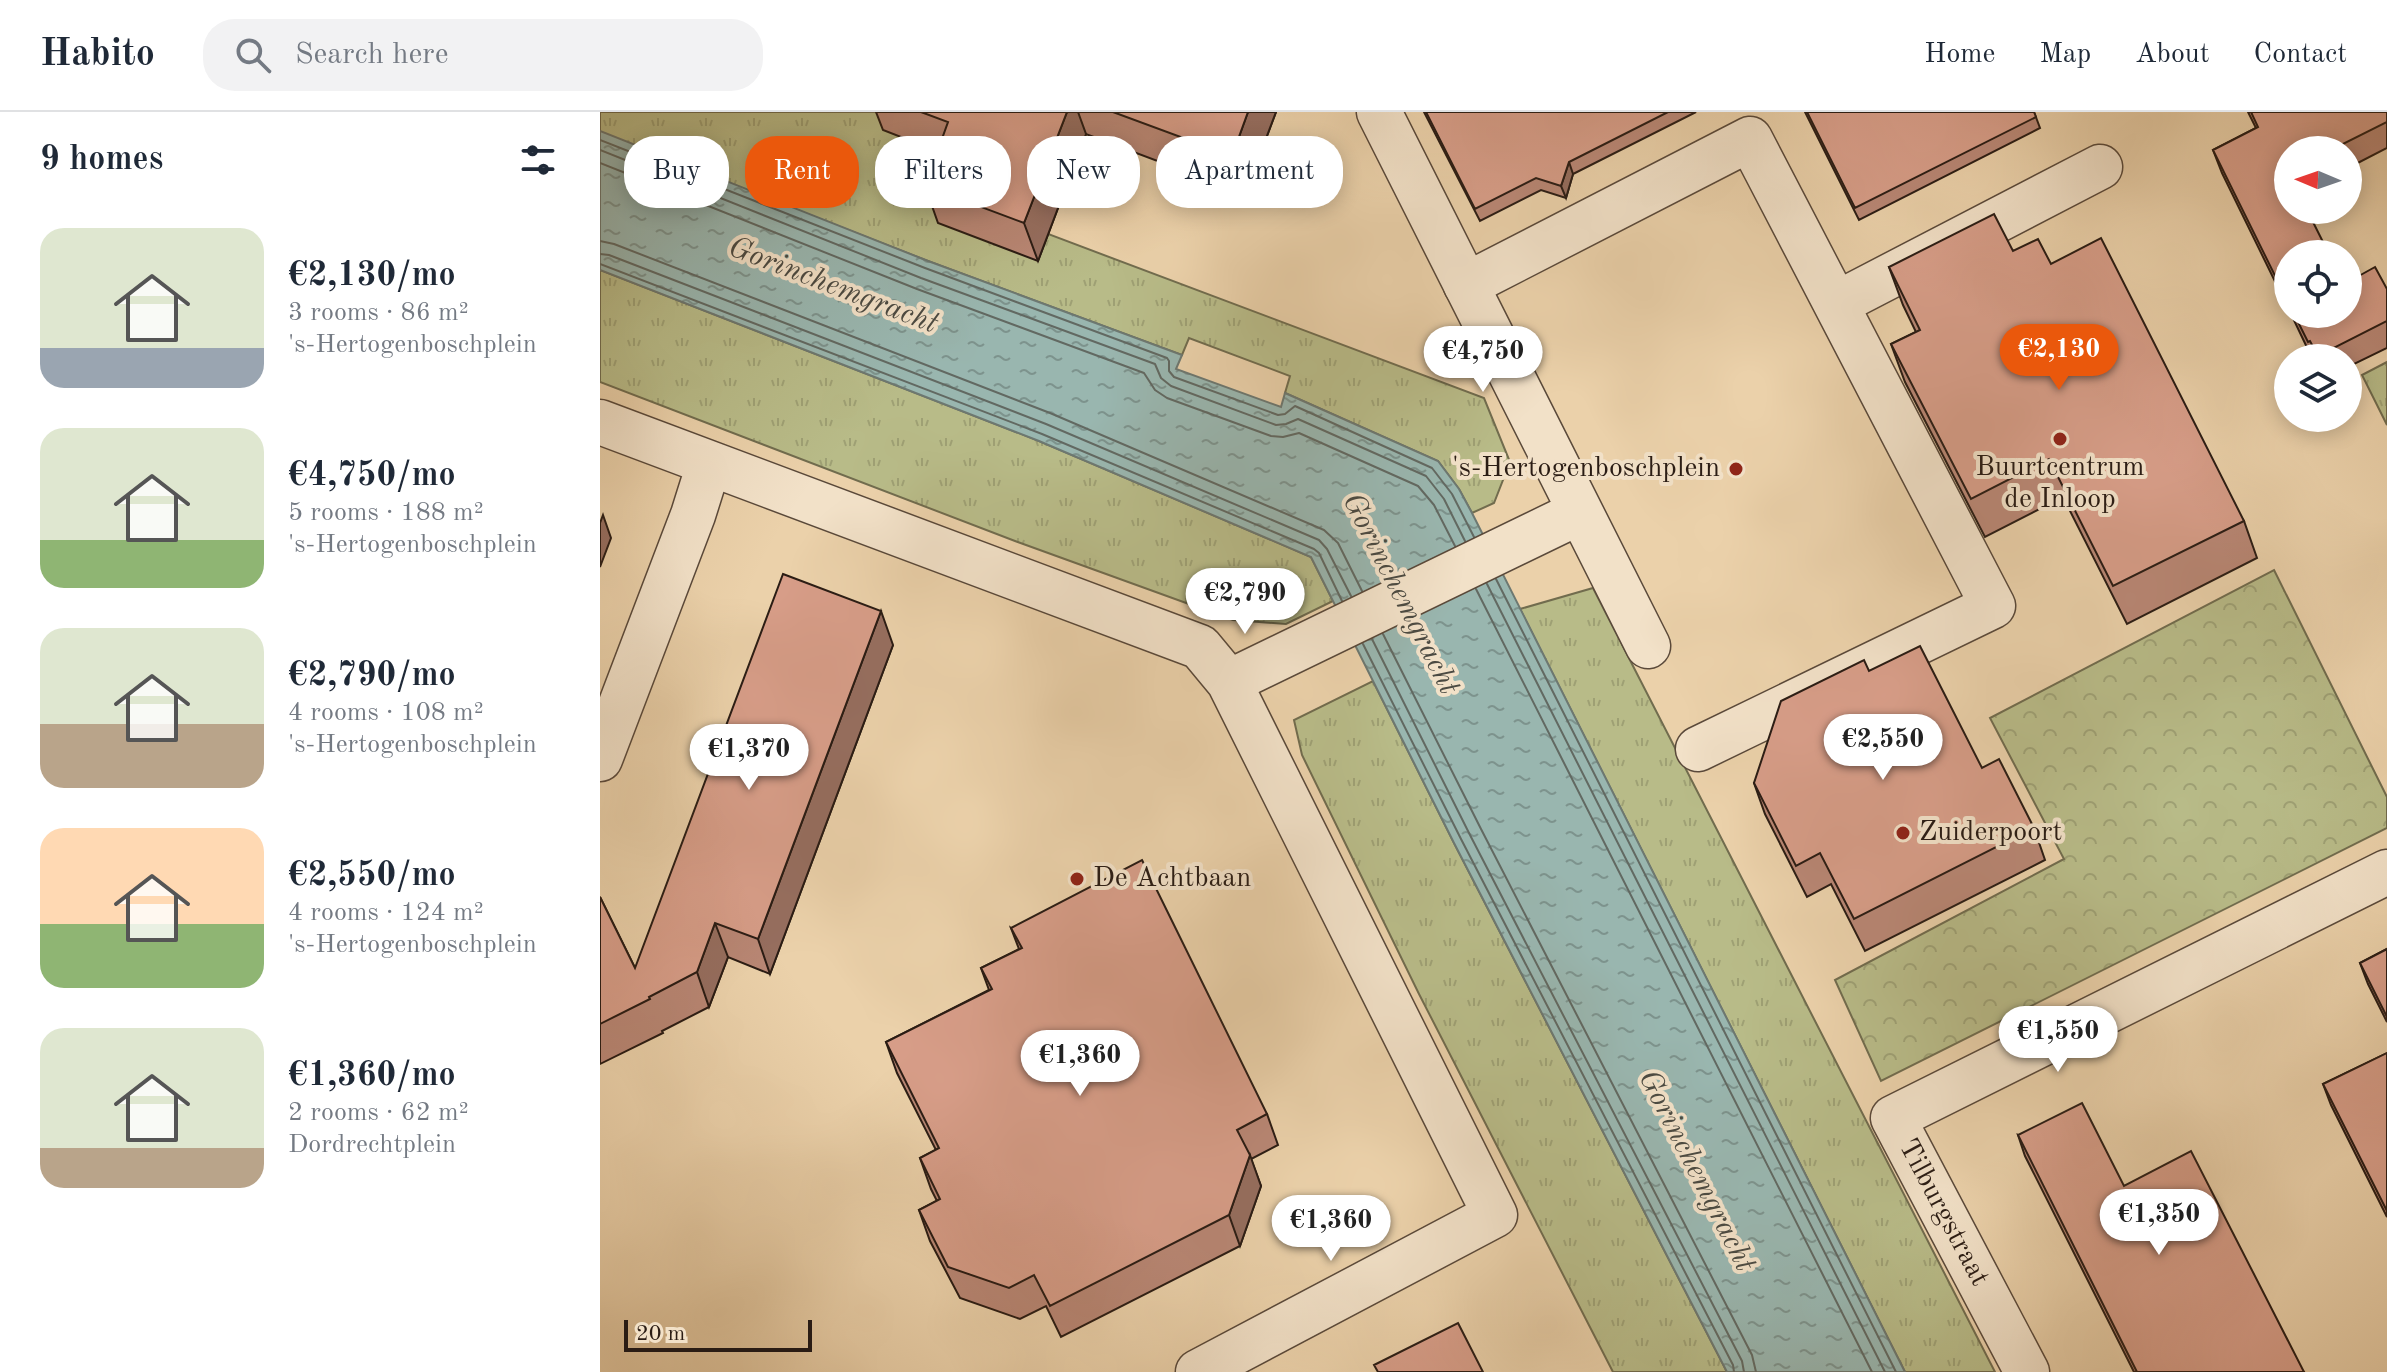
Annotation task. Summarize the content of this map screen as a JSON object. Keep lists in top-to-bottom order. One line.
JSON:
{"streets":{"street":["Tilburgstraat"]},"water":["Gorinchemgracht"],"places":["Buurtcentrum de Inloop","'s-Hertogenboschplein","Zuiderpoort","De Achtbaan"],"scale_bar":"20 m","north":"left","page":{"header":"Habito","search":"Search here","nav":["Home","Map","About","Contact"],"heading":"9 homes","chip":["Buy","Rent","Filters","New","Apartment"],"list":[{"name":"€2,130/mo","note":"3 rooms · 86 m² · 's-Hertogenboschplein"},{"name":"€4,750/mo","note":"5 rooms · 188 m² · 's-Hertogenboschplein"},{"name":"€2,790/mo","note":"4 rooms · 108 m² · 's-Hertogenboschplein"},{"name":"€2,550/mo","note":"4 rooms · 124 m² · 's-Hertogenboschplein"},{"name":"€1,360/mo","note":"2 rooms · 62 m² · Dordrechtplein"}],"price":["€2,130","€4,750","€2,790","€2,550","€1,370","€1,550","€1,360","€1,350","€1,360"],"scale":"20 m"}}
